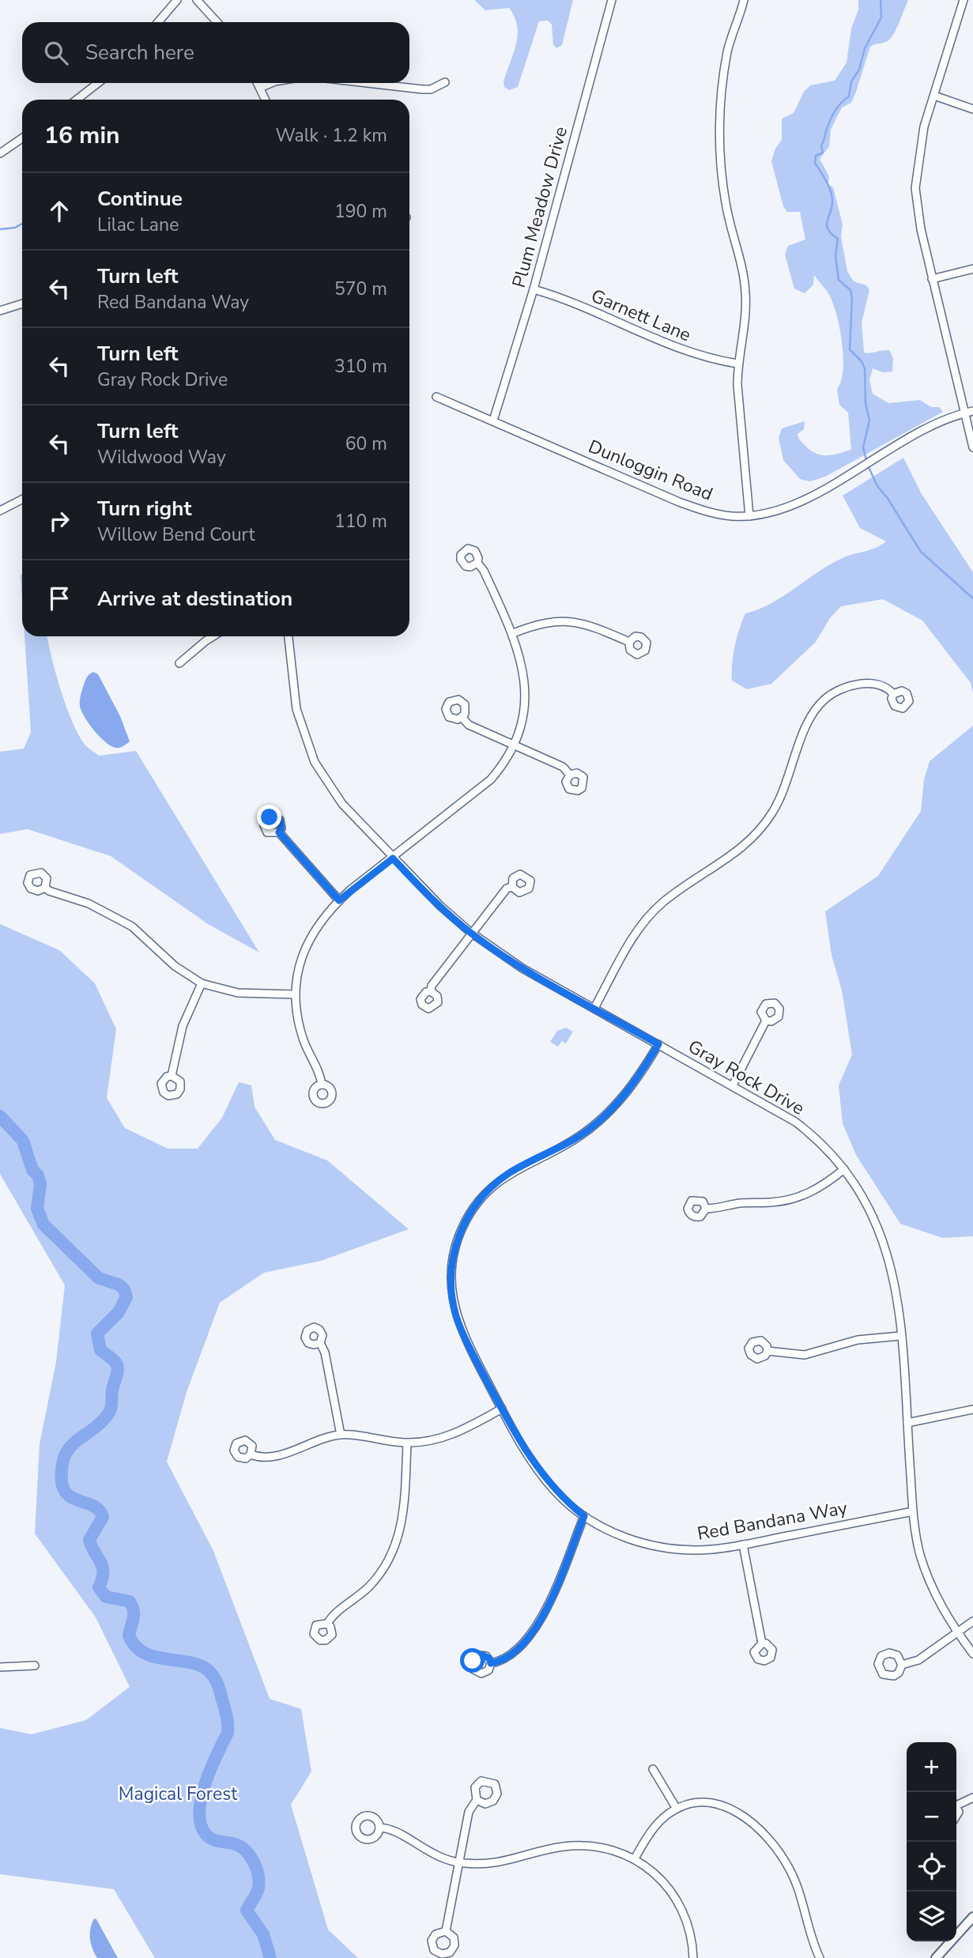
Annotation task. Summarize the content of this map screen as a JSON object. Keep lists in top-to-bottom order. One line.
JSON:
{"streets":{"street":["Plum Meadow Drive","Garnett Lane","Dunloggin Road","Gray Rock Drive","Red Bandana Way"]},"crossings":[["Plum Meadow Drive","Garnett Lane"],["Plum Meadow Drive","Dunloggin Road"],["Gray Rock Drive","Red Bandana Way"]],"parks":["Magical Forest"],"page":{"search":"Search here","heading":["16 min","Walk · 1.2 km"],"list":[["Continue","Lilac Lane","190 m"],["Turn left","Red Bandana Way","570 m"],["Turn left","Gray Rock Drive","310 m"],["Turn left","Wildwood Way","60 m"],["Turn right","Willow Bend Court","110 m"],"Arrive at destination"],"map_buttons":["+","−"]}}
